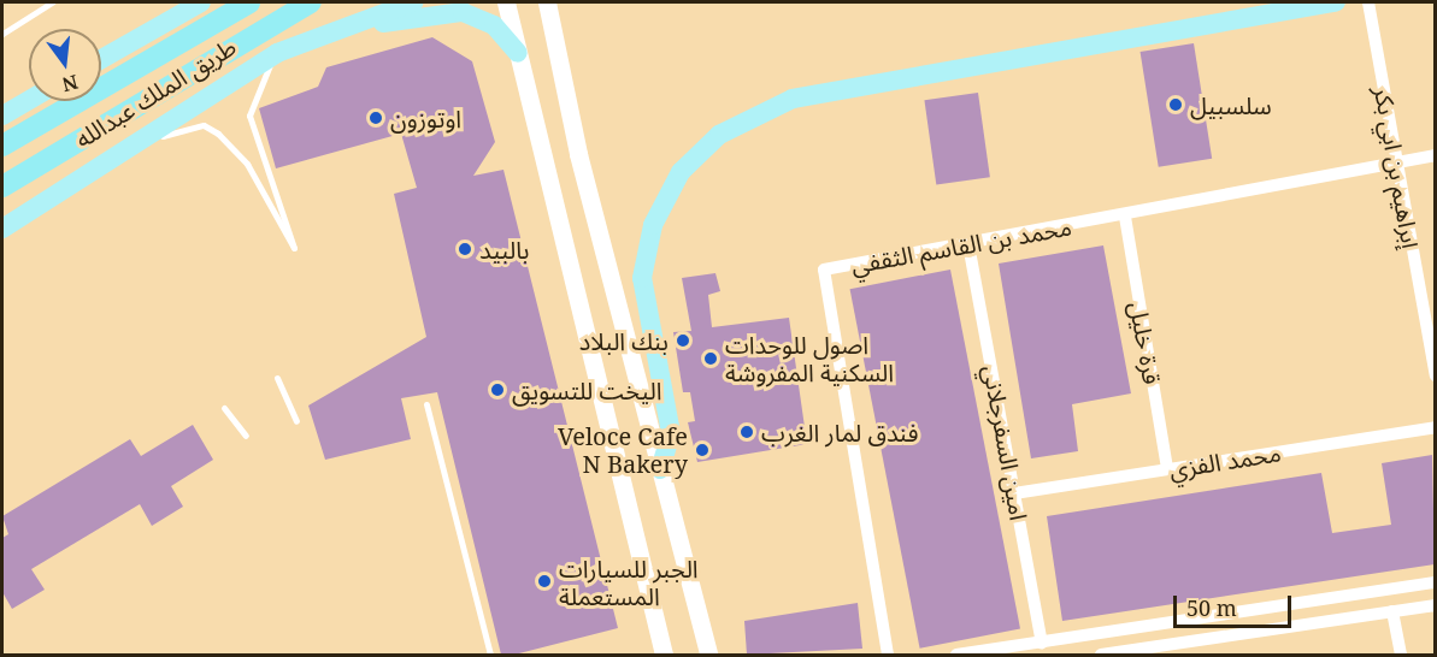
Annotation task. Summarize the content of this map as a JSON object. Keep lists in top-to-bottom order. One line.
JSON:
{"streets":{"highway":["طريق الملك عبدالله"],"street":["إبراهيم بن ابي بكر","محمد بن القاسم الثقفي","قرة خليل","امين السفرجلاني","محمد الفزي"]},"crossings":[["إبراهيم بن ابي بكر","محمد بن القاسم الثقفي"],["محمد بن القاسم الثقفي","قرة خليل"],["محمد بن القاسم الثقفي","امين السفرجلاني"],["قرة خليل","محمد الفزي"],["امين السفرجلاني","محمد الفزي"]],"places":["سلسبيل","اوتوزون","بالبيد","بنك البلاد","اصول للوحدات السكنية المفروشة","اليخت للتسويق","فندق لمار الغرب","Veloce Cafe N Bakery","الجبر للسيارات المستعملة"],"scale_bar":"50 m","north":"bottom"}
